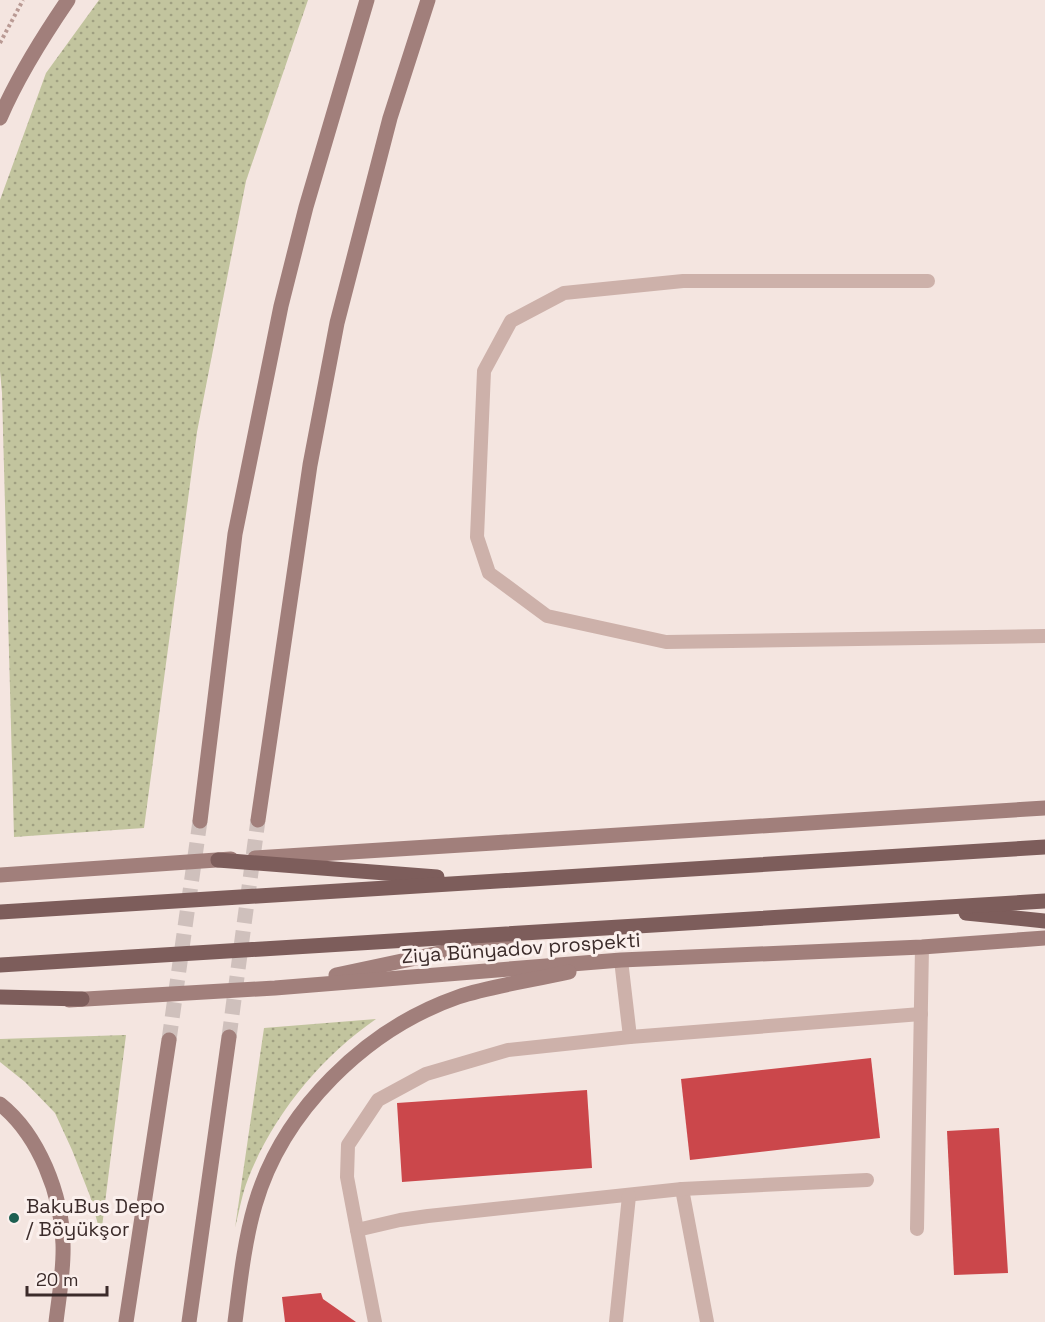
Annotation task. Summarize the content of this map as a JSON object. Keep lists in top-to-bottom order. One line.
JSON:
{"streets":{"main road":["Ziya Bünyadov prospekti"]},"places":["BakuBus Depo / Böyükşor"],"scale_bar":"20 m"}
